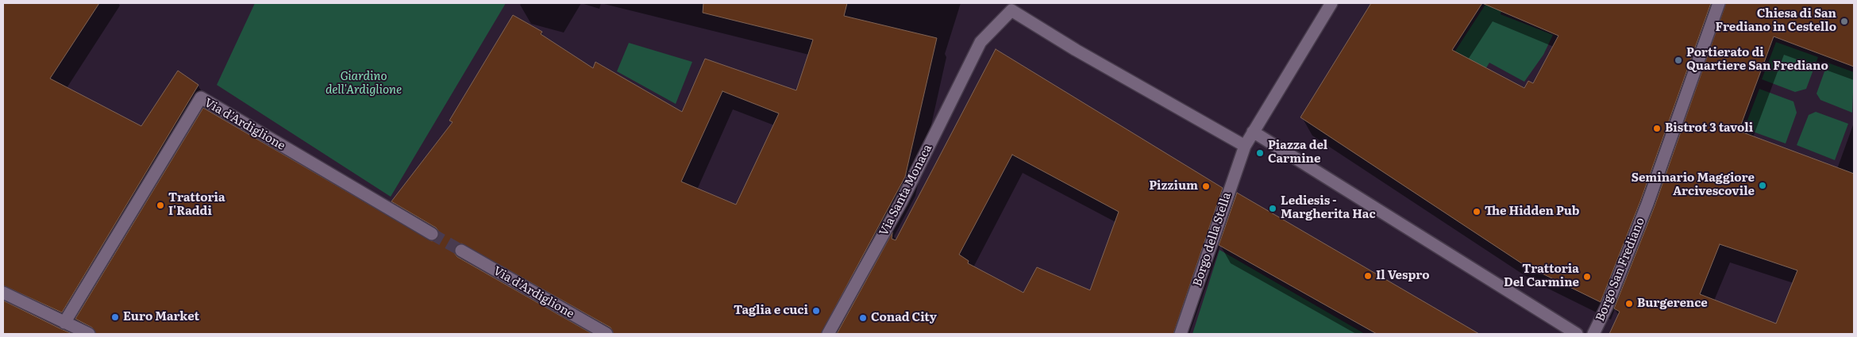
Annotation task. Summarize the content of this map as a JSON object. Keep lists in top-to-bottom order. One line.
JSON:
{"streets":{"street":["Via d'Ardiglione","Via Santa Monaca","Borgo della Stella","Borgo San Frediano"]},"crossings":[["Via Santa Monaca","Borgo della Stella"]],"parks":["Giardino dell'Ardiglione"],"places":["Chiesa di San Frediano in Cestello","Portierato di Quartiere San Frediano","Bistrot 3 tavoli","Piazza del Carmine","Seminario Maggiore Arcivescovile","Pizzium","Trattoria I'Raddi","Lediesis - Margherita Hac","The Hidden Pub","Il Vespro","Trattoria Del Carmine","Burgerence","Taglia e cuci","Euro Market","Conad City"]}
